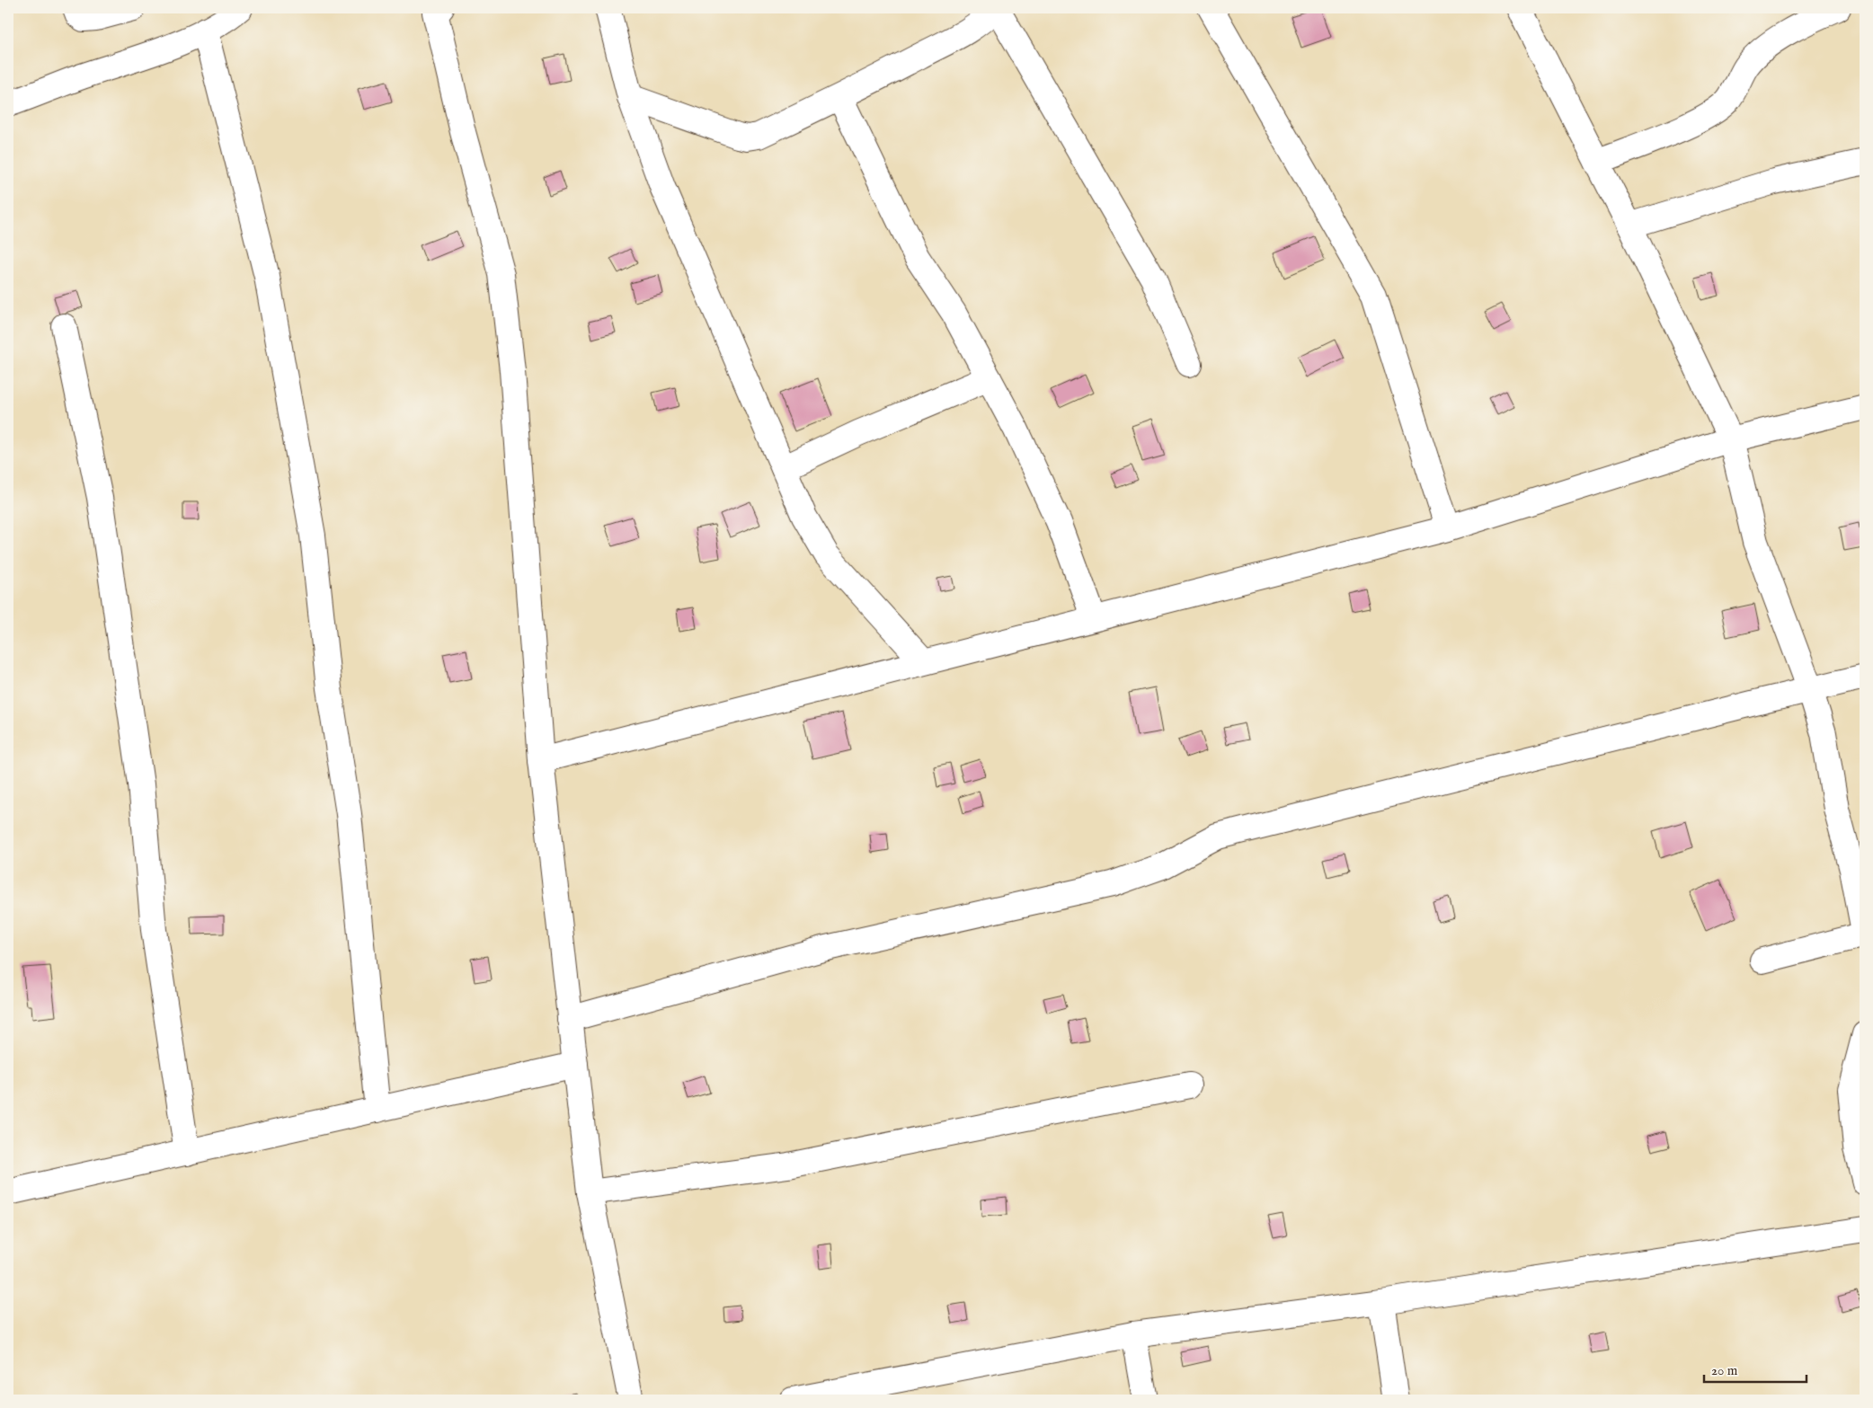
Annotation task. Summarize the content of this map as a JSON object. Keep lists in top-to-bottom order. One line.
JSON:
{"scale_bar":"20 m"}
